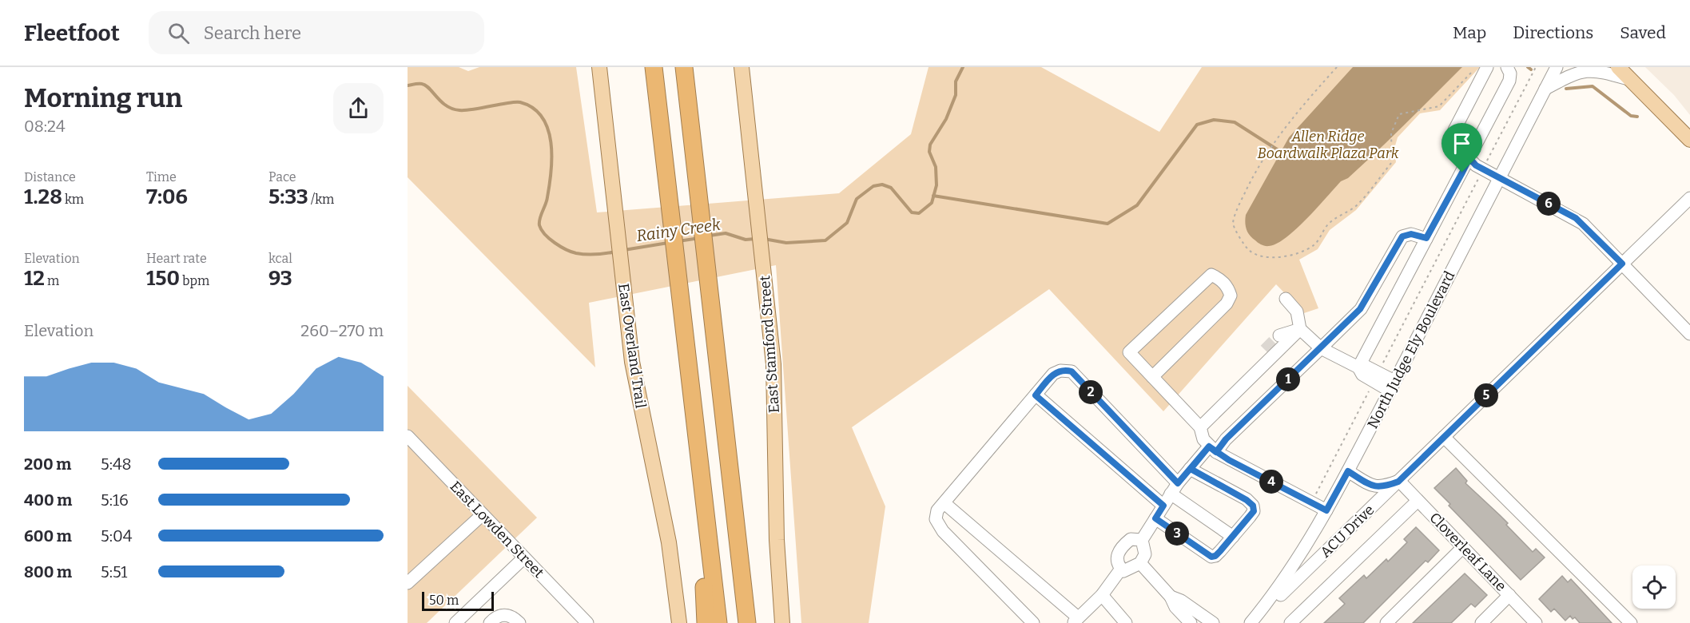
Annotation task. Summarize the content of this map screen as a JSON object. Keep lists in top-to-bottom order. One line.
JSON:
{"streets":{"main road":["East Stamford Street","East Overland Trail"],"street":["North Judge Ely Boulevard","East Lowden Street","ACU Drive","Cloverleaf Lane"]},"crossings":[["North Judge Ely Boulevard","ACU Drive"],["ACU Drive","Cloverleaf Lane"]],"water":["Rainy Creek"],"parks":["Allen Ridge Boardwalk Plaza Park"],"scale_bar":"50 m","page":{"header":"Fleetfoot","search":"Search here","nav":["Map","Directions","Saved"],"heading":["Morning run","08:24"],"stats":[["Distance","1.28 km"],["Time","7:06"],["Pace","5:33 /km"],["Elevation","12 m"],["Heart rate","150 bpm"],["kcal","93"]],"pins":["6","1","2","5","4","3"],"chart":["Elevation","260–270 m"],"list":[{"name":"200 m","note":"5:48"},{"name":"400 m","note":"5:16"},{"name":"600 m","note":"5:04"},{"name":"800 m","note":"5:51"}],"scale":"50 m"}}
